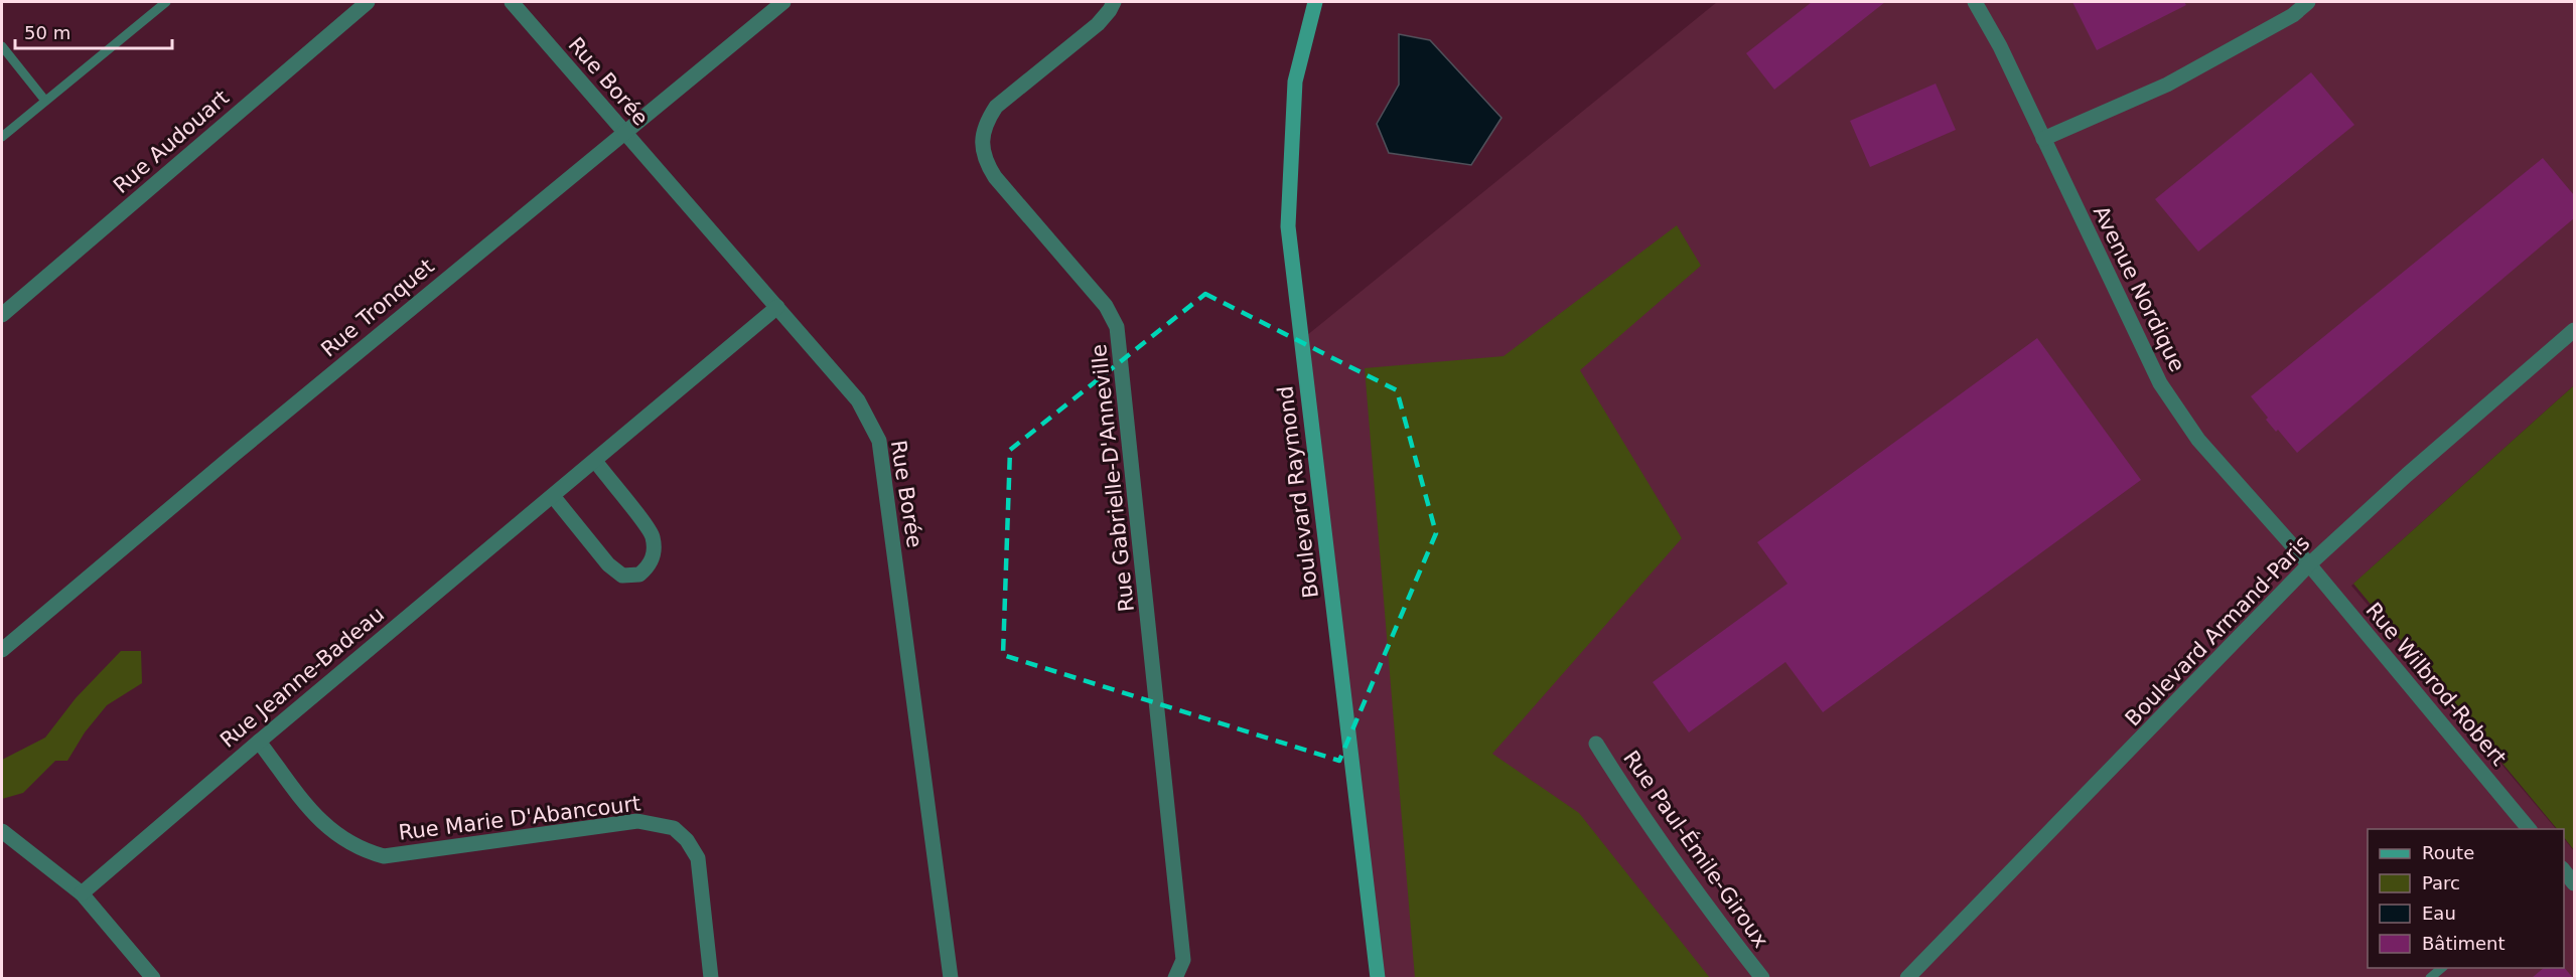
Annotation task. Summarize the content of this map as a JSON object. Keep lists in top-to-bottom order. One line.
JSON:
{"streets":{"street":["Rue Borée","Rue Audouart","Avenue Nordique","Rue Tronquet","Rue Gabrielle-D'Anneville","Boulevard Raymond","Boulevard Armand-Paris","Rue Jeanne-Badeau","Rue Wilbrod-Robert","Rue Marie D'Abancourt","Rue Paul-Émile-Giroux"]},"crossings":[["Rue Borée","Rue Tronquet"],["Rue Borée","Rue Jeanne-Badeau"],["Avenue Nordique","Boulevard Armand-Paris"],["Avenue Nordique","Rue Wilbrod-Robert"],["Boulevard Armand-Paris","Rue Wilbrod-Robert"],["Rue Jeanne-Badeau","Rue Marie D'Abancourt"]],"legend":["Route","Parc","Eau","Bâtiment"],"scale_bar":"50 m"}
